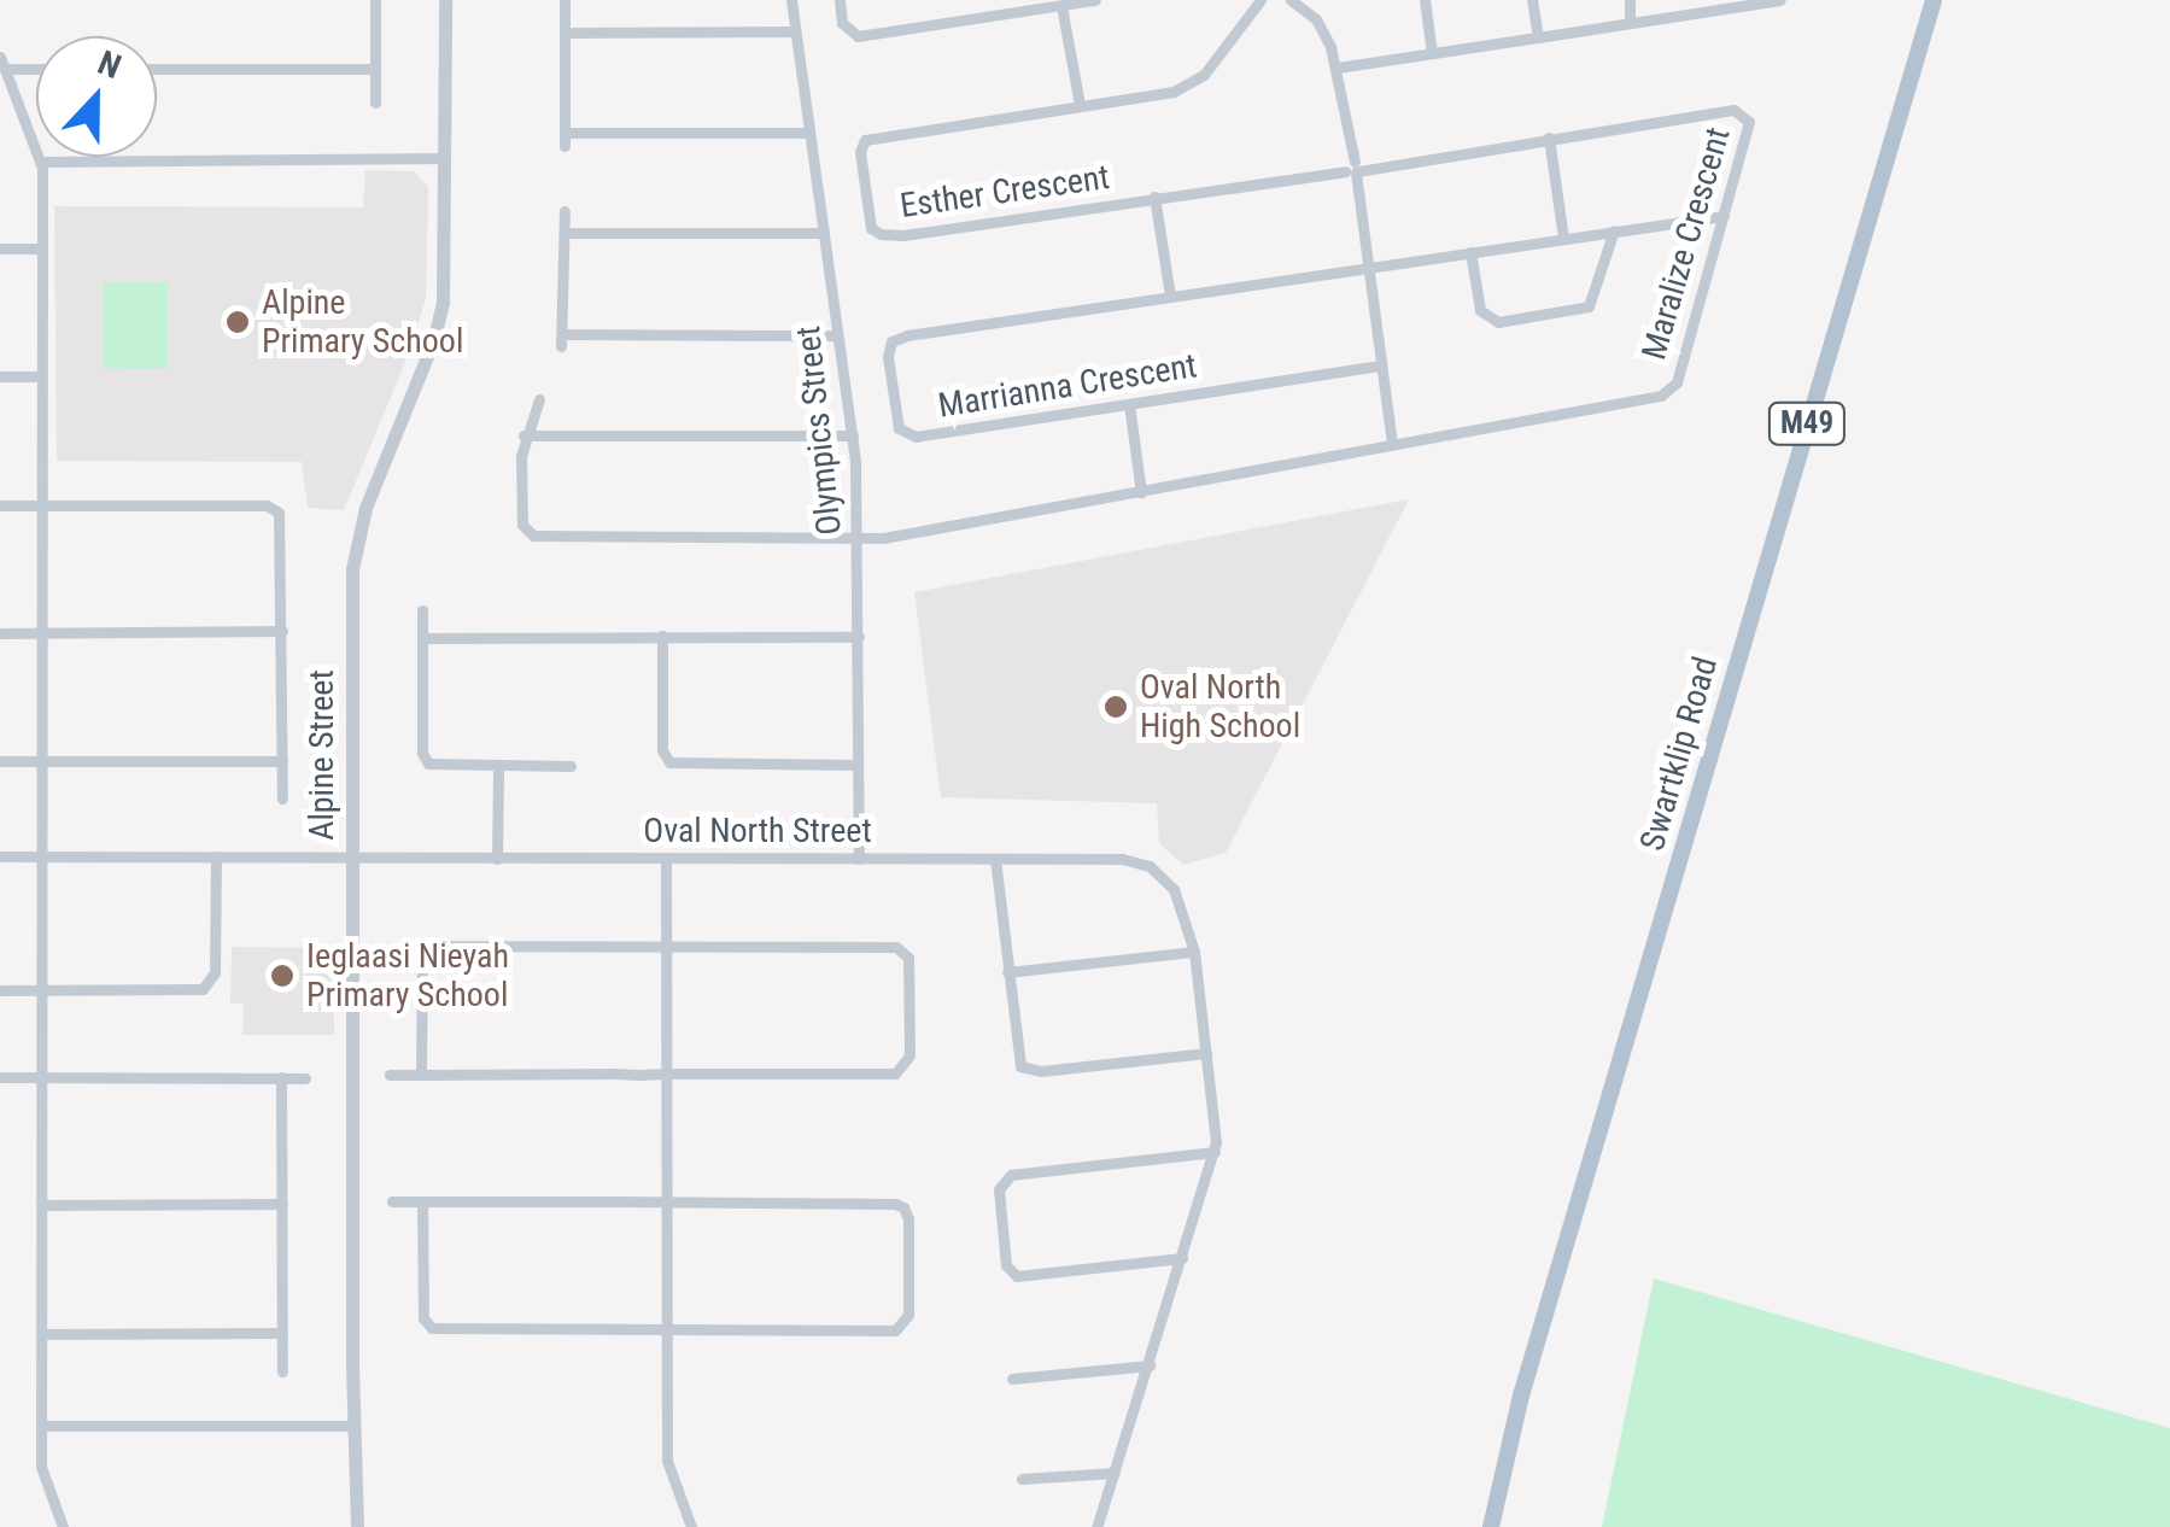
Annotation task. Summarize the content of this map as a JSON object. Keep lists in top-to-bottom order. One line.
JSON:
{"streets":{"main road":["M49","Swartklip Road"],"street":["Esther Crescent","Maralize Crescent","Marrianna Crescent","Olympics Street","Alpine Street","Oval North Street"]},"crossings":[["Esther Crescent","Maralize Crescent"],["Maralize Crescent","Marrianna Crescent"],["Olympics Street","Oval North Street"],["Alpine Street","Oval North Street"]],"places":["Alpine Primary School","Oval North High School","Ieglaasi Nieyah Primary School"],"north":"top"}
